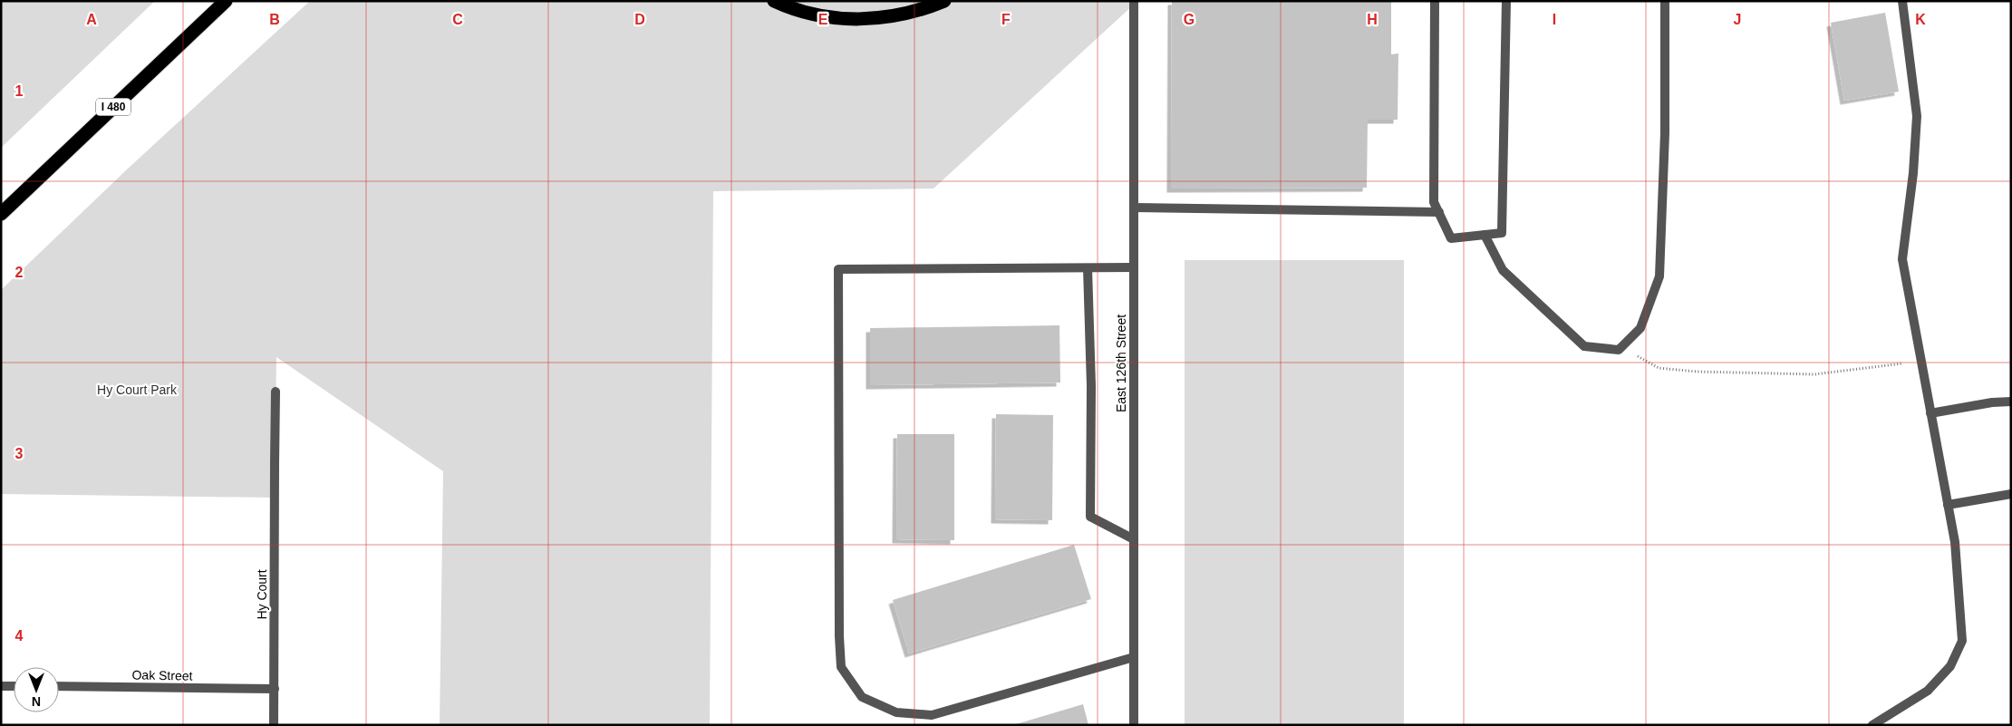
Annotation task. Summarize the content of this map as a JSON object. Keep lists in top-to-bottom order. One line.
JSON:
{"streets":{"highway":["I 480"],"street":["East 126th Street","Hy Court","Oak Street"]},"crossings":[["Hy Court","Oak Street"]],"parks":["Hy Court Park"],"north":"bottom","grid":{"columns":["A","B","C","D","E","F","G","H","I","J","K"],"rows":["1","2","3","4"]}}
